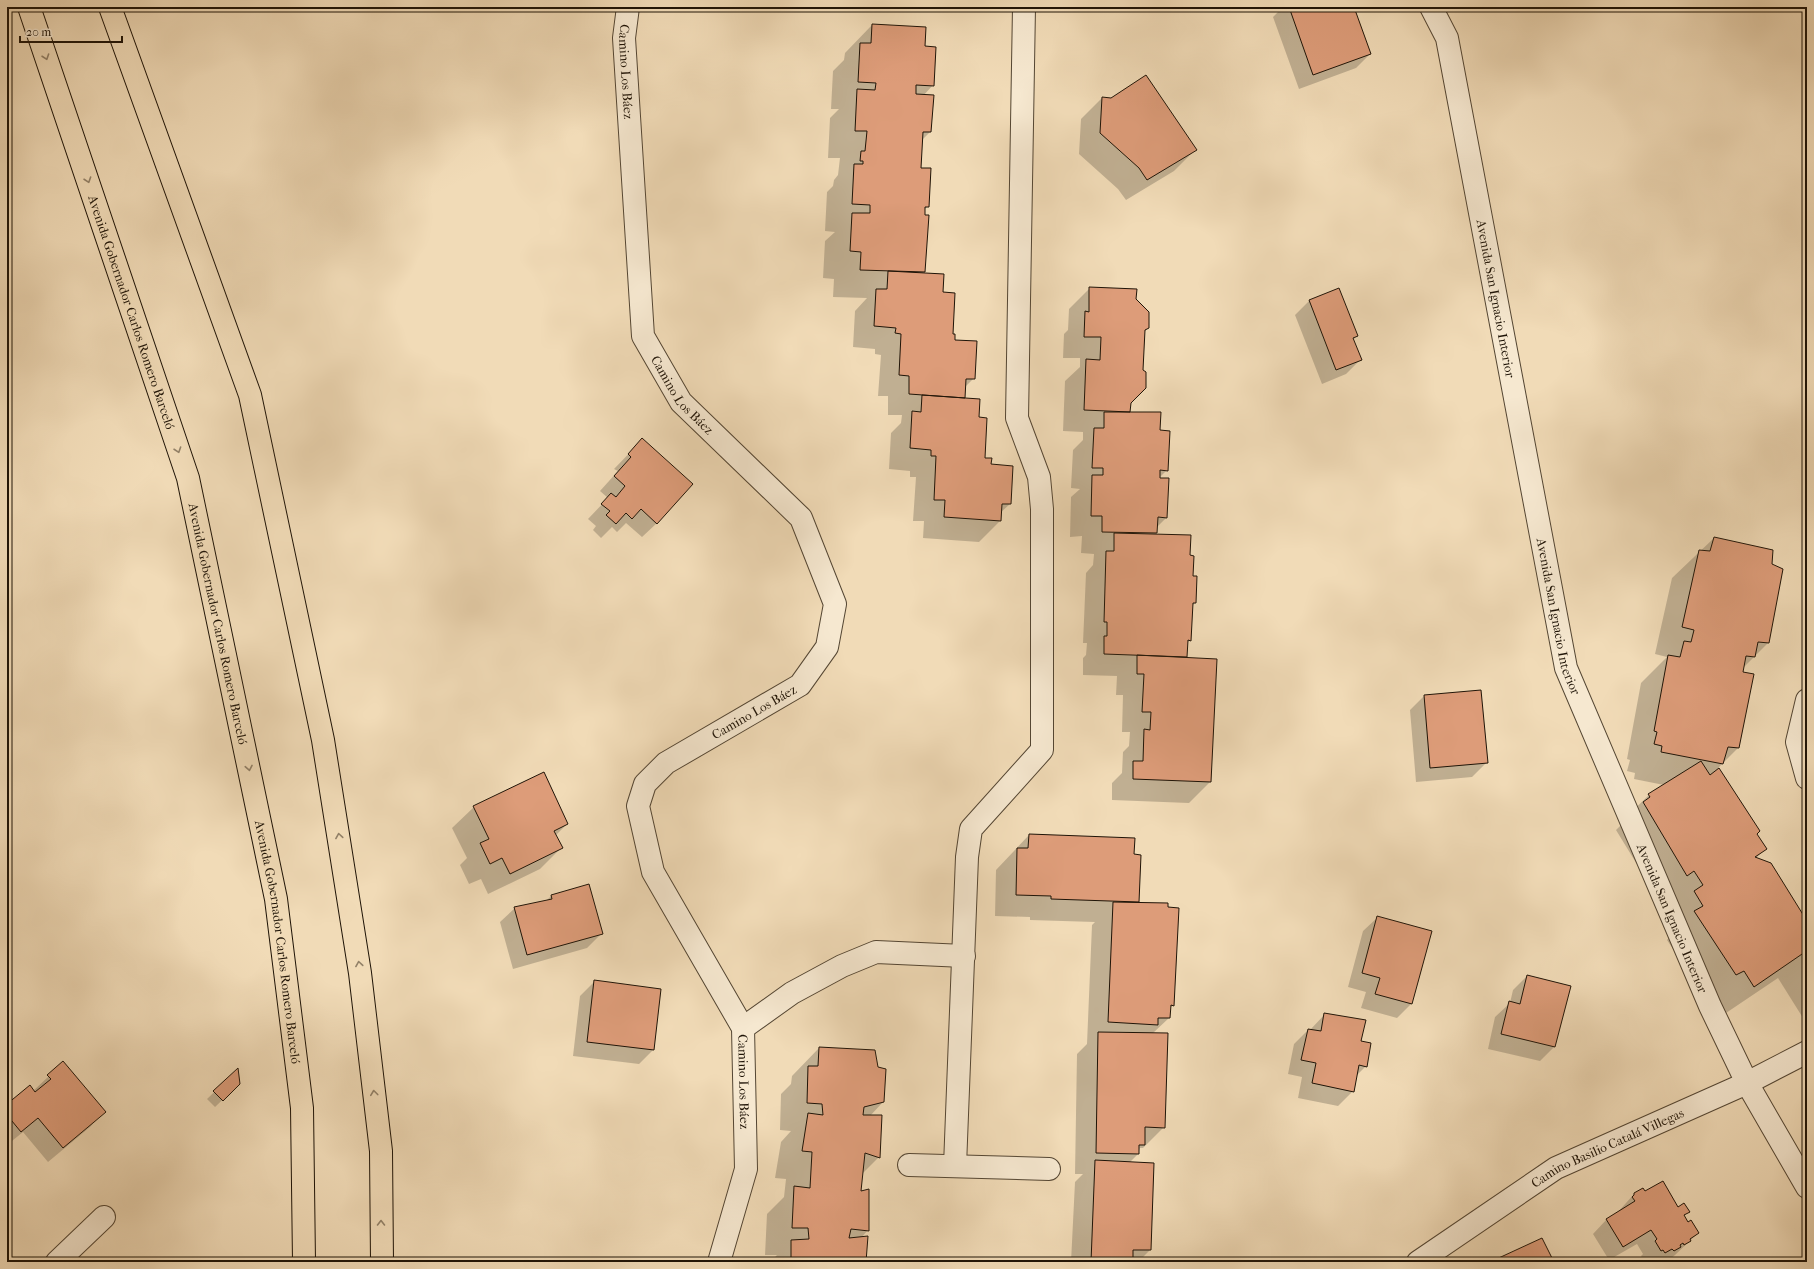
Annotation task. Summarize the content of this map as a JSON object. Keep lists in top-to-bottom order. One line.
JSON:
{"streets":{"main road":["Avenida Gobernador Carlos Romero Barceló"],"street":["Camino Los Báez","Avenida San Ignacio Interior","Camino Basilio Catalá Villegas"]},"crossings":[["Avenida San Ignacio Interior","Camino Basilio Catalá Villegas"]],"scale_bar":"20 m"}
